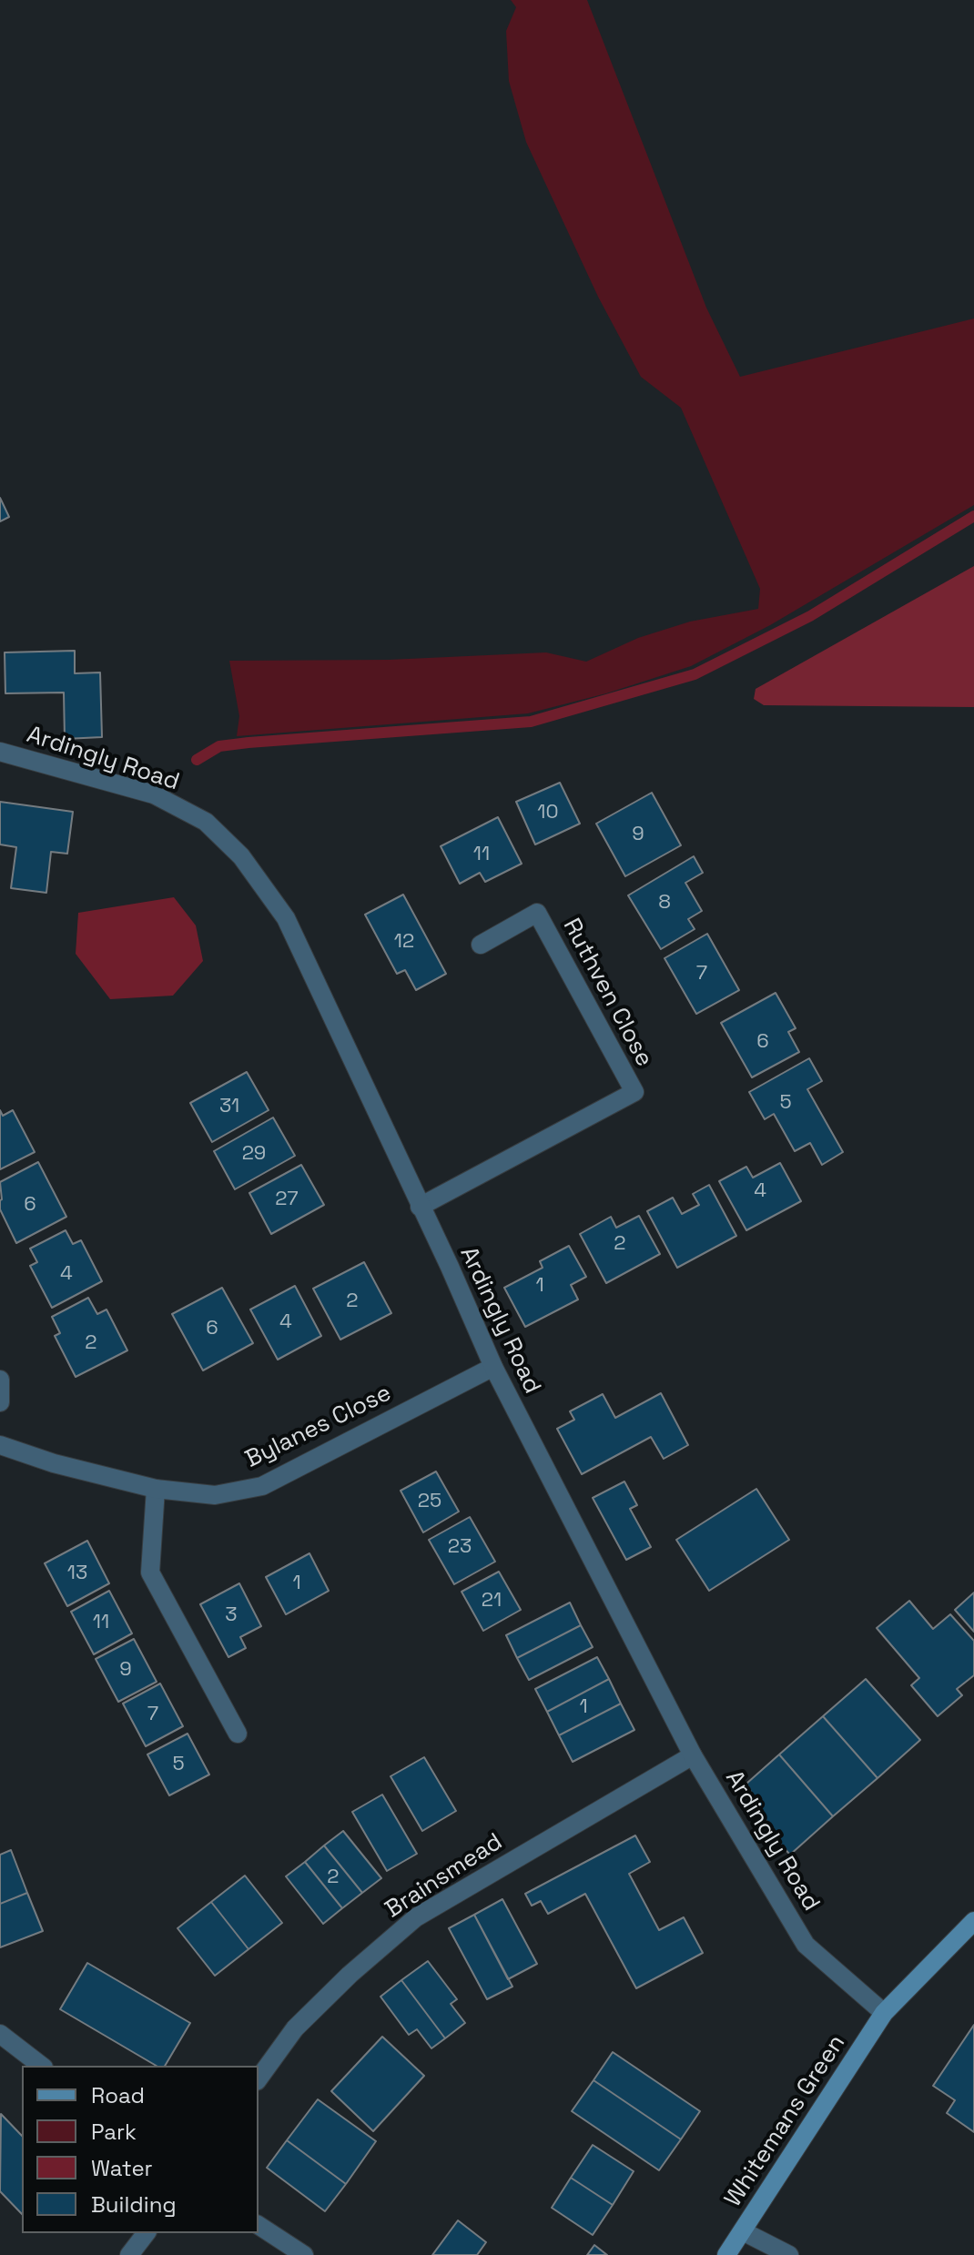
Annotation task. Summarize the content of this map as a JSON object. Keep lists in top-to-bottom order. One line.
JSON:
{"streets":{"main road":["Whitemans Green"],"street":["Ardingly Road","Ruthven Close","Bylanes Close","Brainsmead"]},"crossings":[["Ardingly Road","Ruthven Close"],["Ardingly Road","Bylanes Close"],["Ardingly Road","Brainsmead"],["Ardingly Road","Whitemans Green"]],"house_numbers":["10","9","11","8","12","7","6","5","31","29","4","27","6","2","4","1","2","4","6","2","25","23","13","1","21","3","11","9","1","7","5","2"],"legend":["Road","Park","Water","Building"]}
